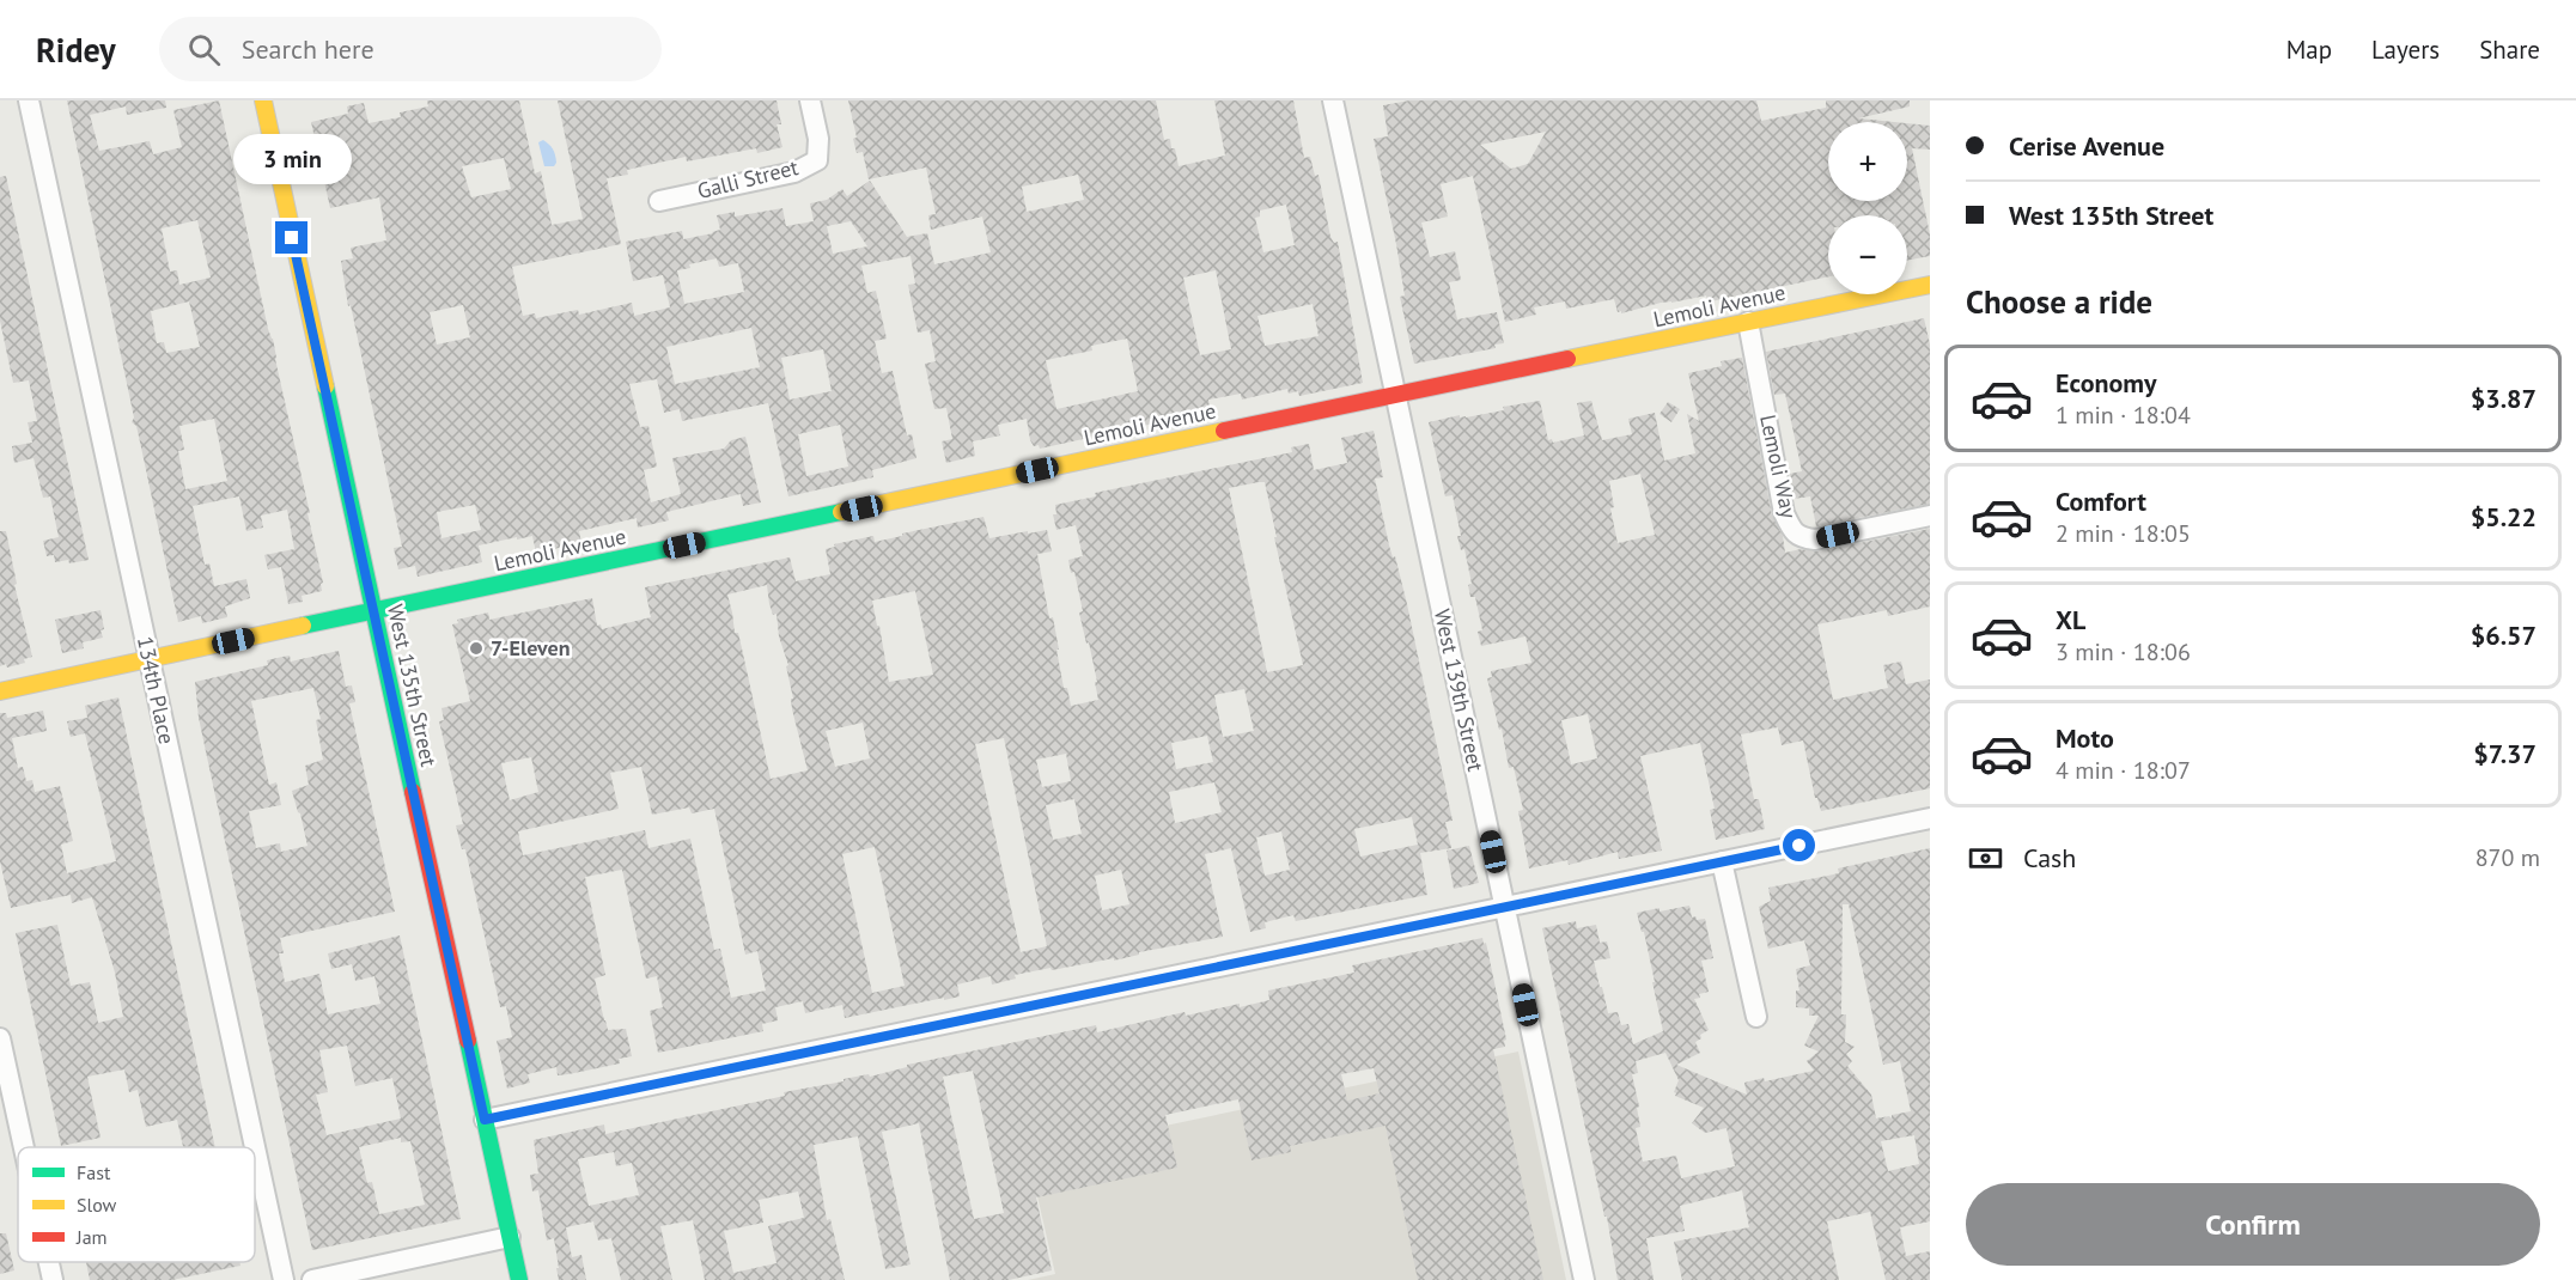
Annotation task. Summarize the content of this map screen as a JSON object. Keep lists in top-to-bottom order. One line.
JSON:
{"streets":{"street":["Galli Street","Lemoli Avenue","Lemoli Way","West 135th Street","134th Place","West 139th Street"]},"crossings":[["Lemoli Avenue","Lemoli Way"],["Lemoli Avenue","West 135th Street"],["Lemoli Avenue","134th Place"],["Lemoli Avenue","West 139th Street"]],"places":["7-Eleven"],"legend":["Fast","Slow","Jam"],"page":{"header":"Ridey","search":"Search here","nav":["Map","Layers","Share"],"banner":["Cerise Avenue","West 135th Street"],"map_buttons":["+","−"],"bubble":"3 min","heading":"Choose a ride","list":[{"name":"Economy","note":"1 min · 18:04","value":"$3.87"},{"name":"Comfort","note":"2 min · 18:05","value":"$5.22"},{"name":"XL","note":"3 min · 18:06","value":"$6.57"},{"name":"Moto","note":"4 min · 18:07","value":"$7.37"}],"pay":["Cash","870 m"],"buttons":"Confirm"}}
